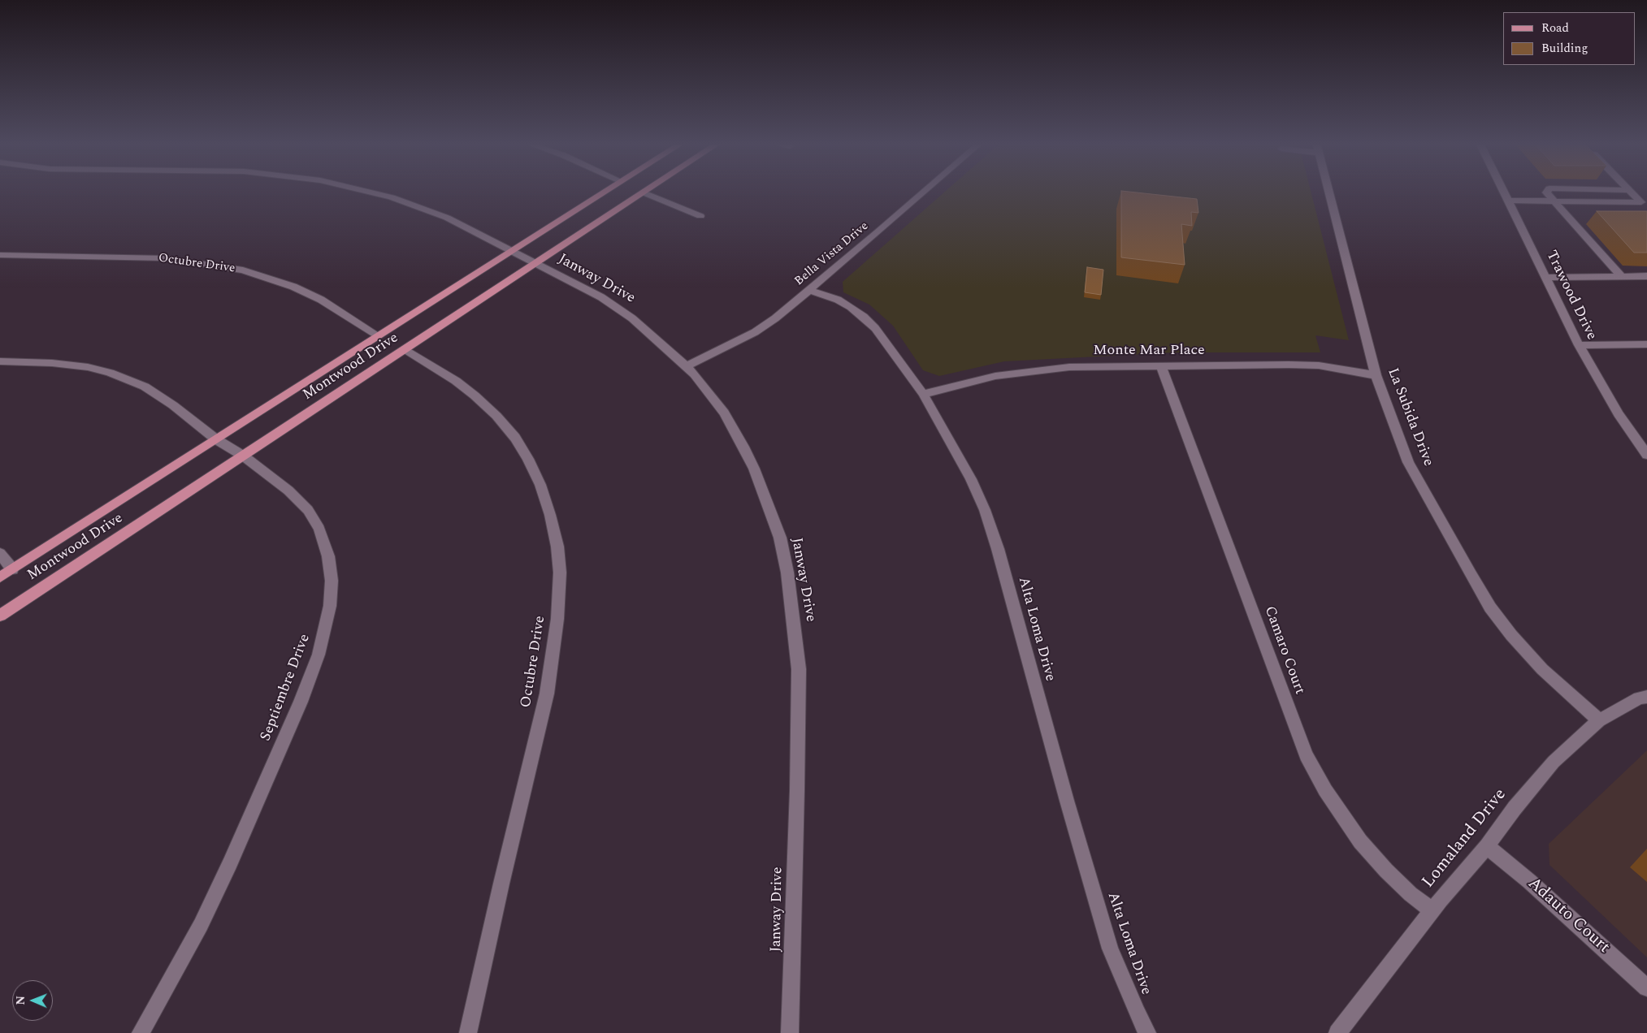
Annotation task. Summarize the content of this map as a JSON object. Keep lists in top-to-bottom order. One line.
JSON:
{"streets":{"main road":["Montwood Drive"],"street":["Bella Vista Drive","Octubre Drive","Janway Drive","Trawood Drive","Monte Mar Place","La Subida Drive","Alta Loma Drive","Camaro Court","Septiembre Drive","Lomaland Drive","Adauto Court"]},"crossings":[["Bella Vista Drive","Janway Drive"],["Bella Vista Drive","Alta Loma Drive"],["Octubre Drive","Montwood Drive"],["Janway Drive","Montwood Drive"],["Monte Mar Place","La Subida Drive"],["Monte Mar Place","Alta Loma Drive"],["Monte Mar Place","Camaro Court"],["Montwood Drive","Septiembre Drive"],["La Subida Drive","Lomaland Drive"],["Camaro Court","Lomaland Drive"],["Lomaland Drive","Adauto Court"]],"legend":["Road","Building"],"north":"left"}
